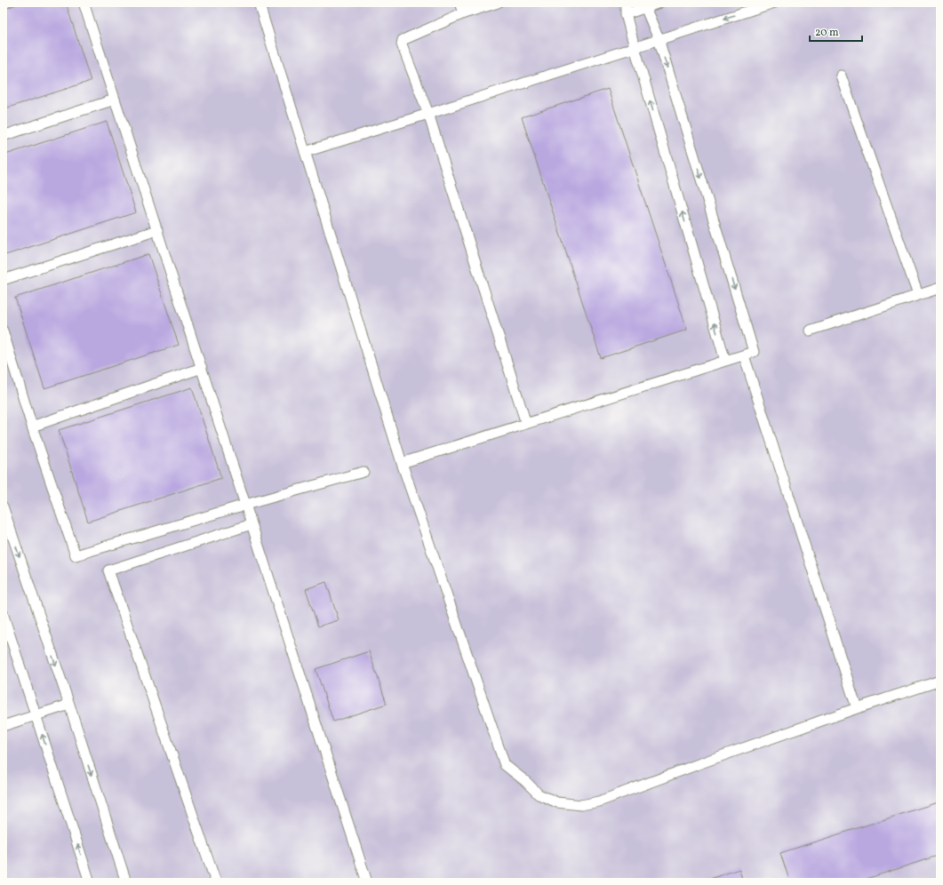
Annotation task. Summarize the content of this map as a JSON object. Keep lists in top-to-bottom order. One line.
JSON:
{"scale_bar":"20 m"}
